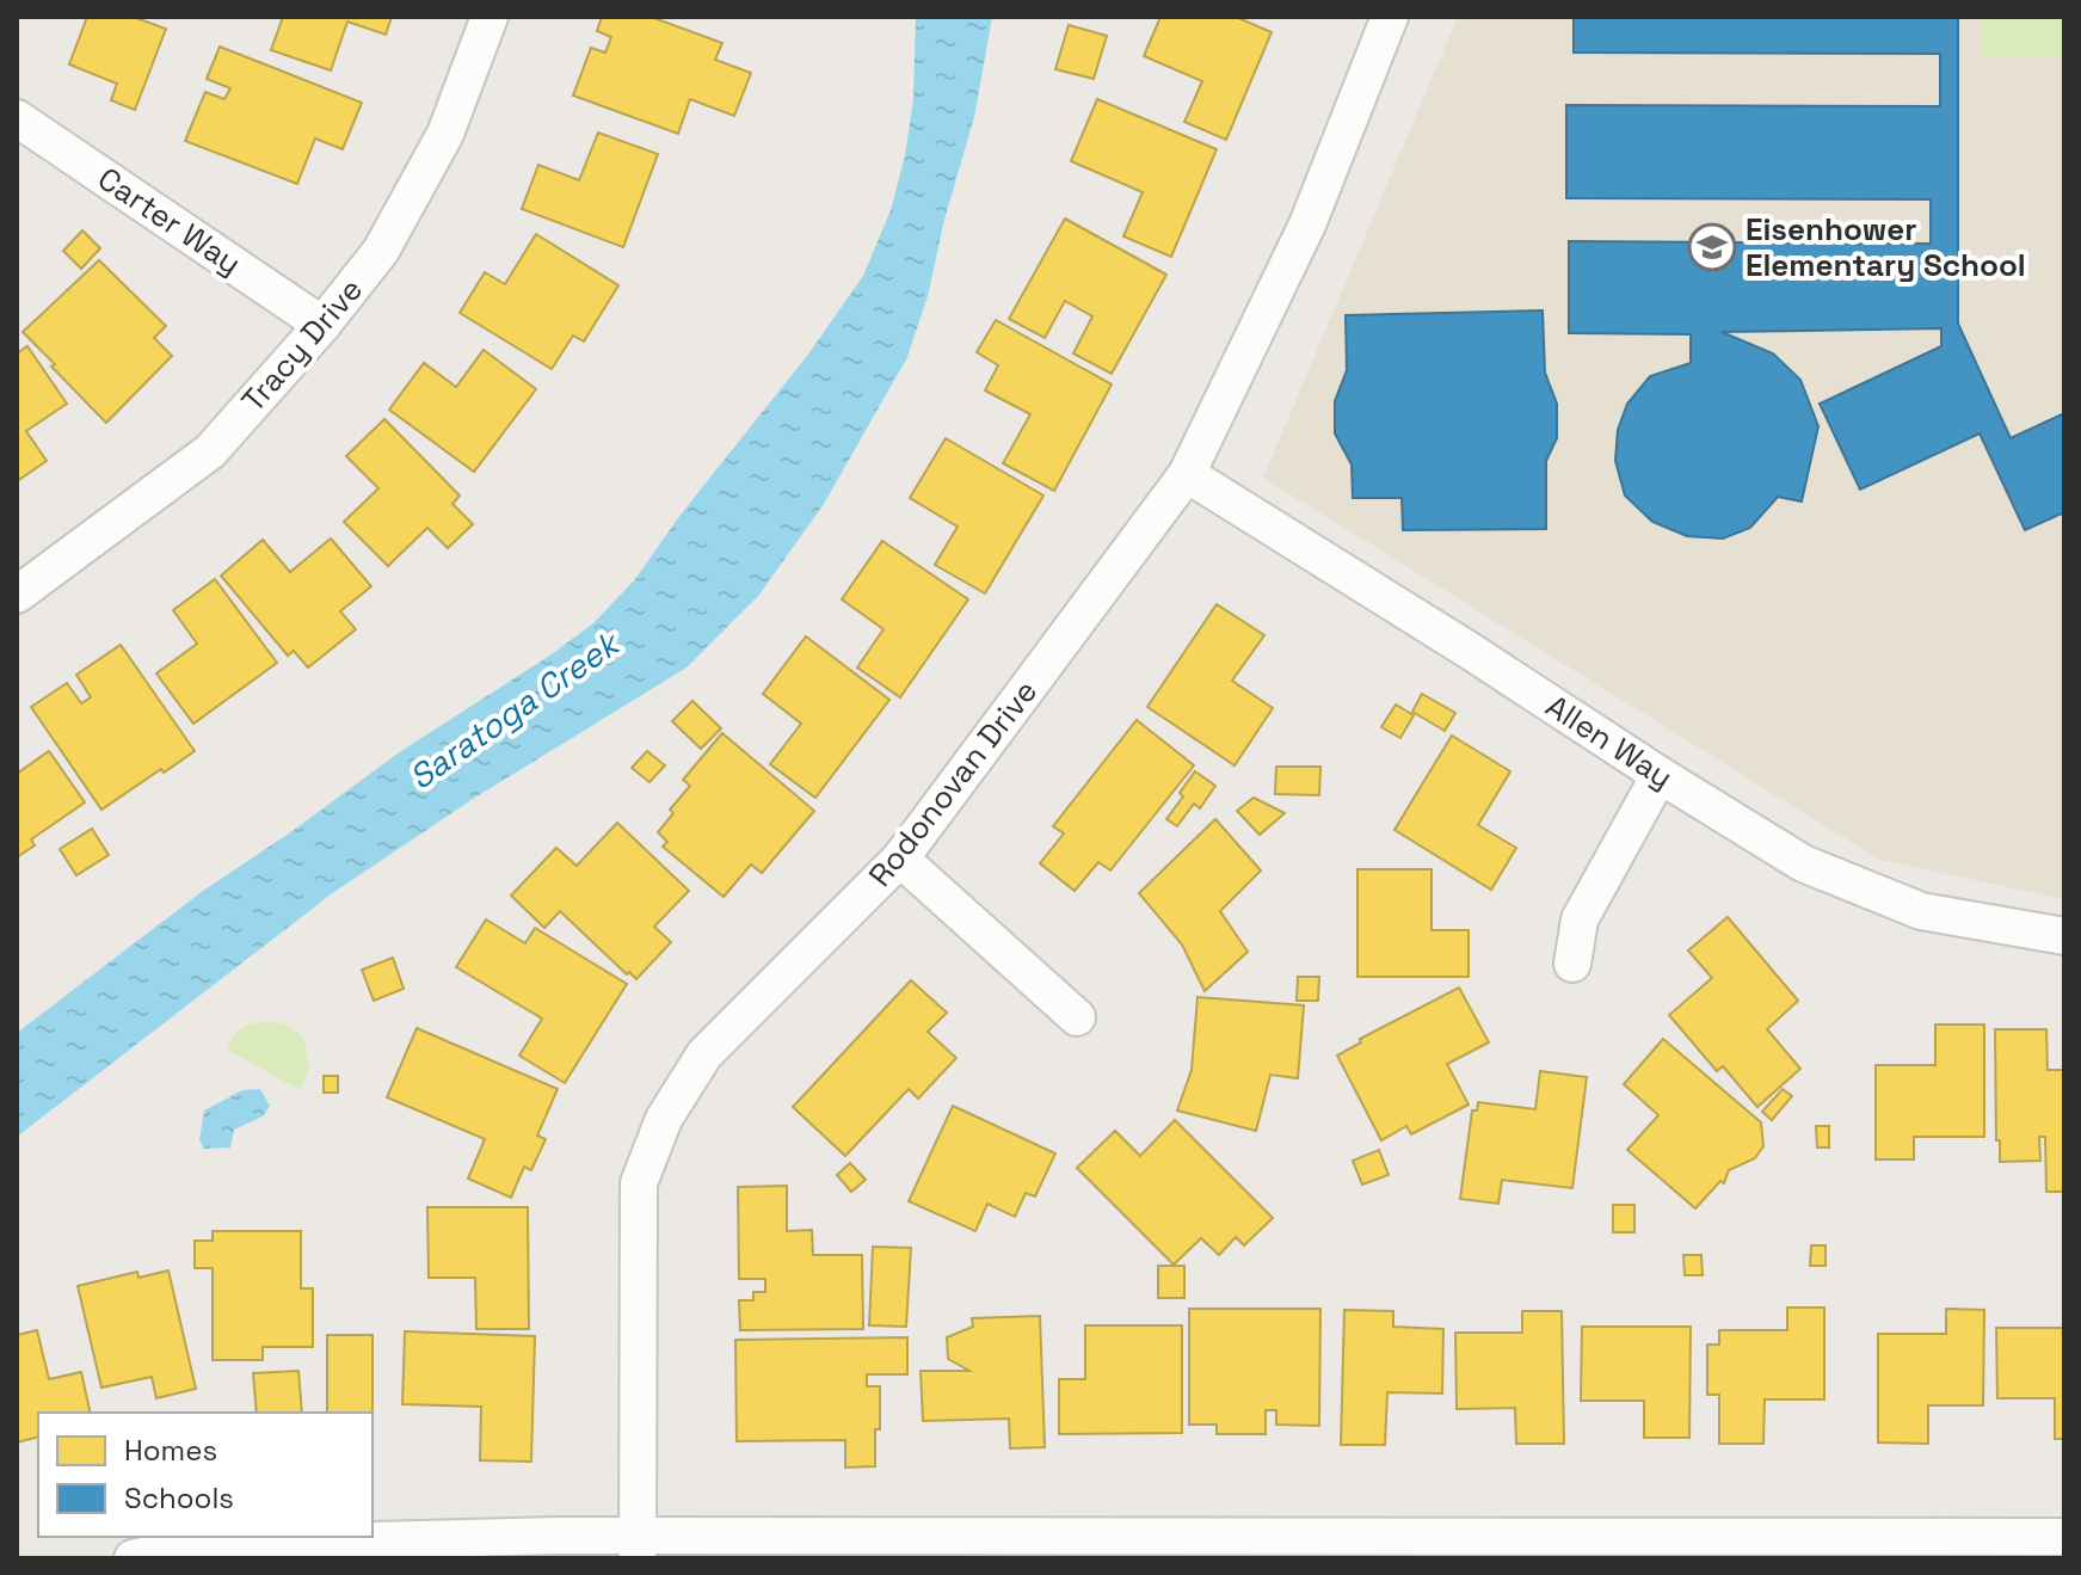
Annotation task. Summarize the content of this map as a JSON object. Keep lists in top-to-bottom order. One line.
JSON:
{"streets":{"street":["Carter Way","Tracy Drive","Allen Way","Rodonovan Drive"]},"crossings":[["Carter Way","Tracy Drive"],["Allen Way","Rodonovan Drive"]],"water":["Saratoga Creek"],"places":{"school or university":["Eisenhower Elementary School"]},"legend":["Homes","Schools"]}
